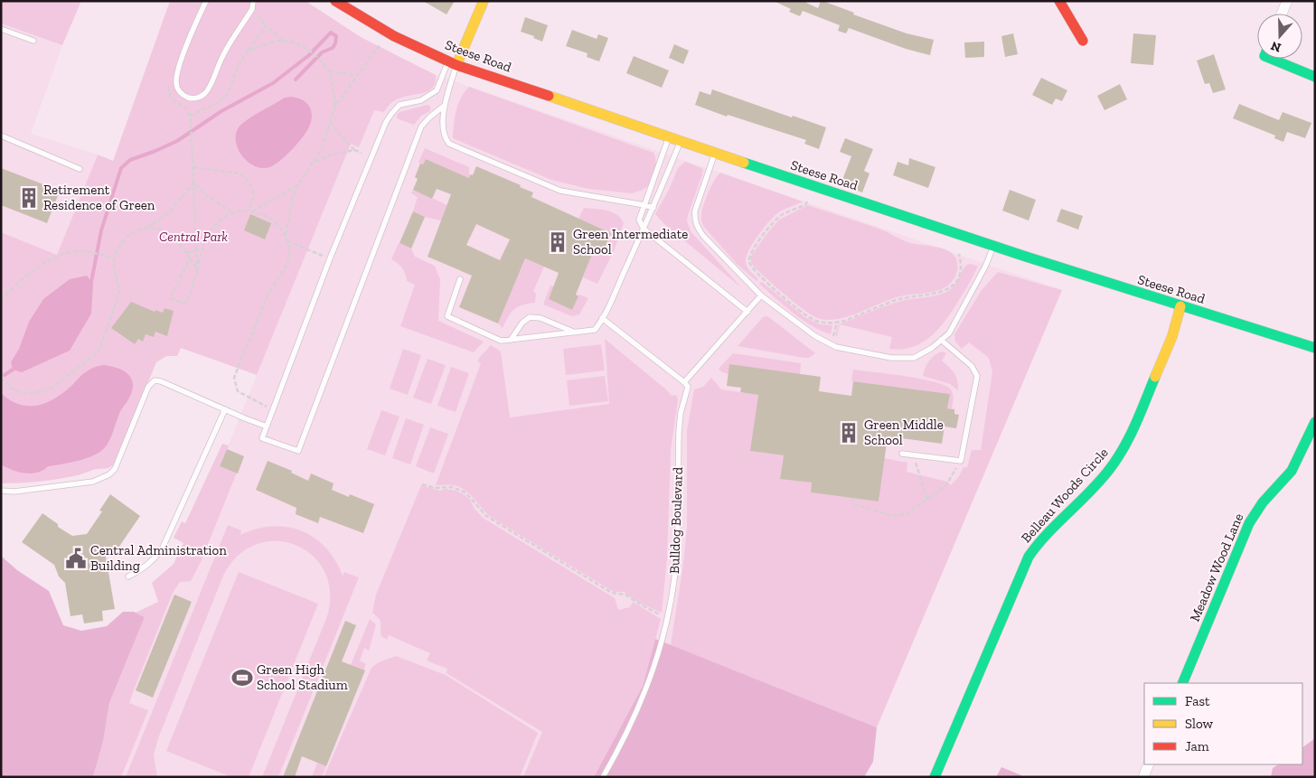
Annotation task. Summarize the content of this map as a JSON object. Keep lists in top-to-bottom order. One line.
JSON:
{"streets":{"street":["Steese Road","Belleau Woods Circle","Meadow Wood Lane"],"lane":["Bulldog Boulevard"]},"crossings":[["Steese Road","Belleau Woods Circle"]],"parks":["Central Park"],"places":{"building":["Retirement Residence of Green","Green Intermediate School","Green Middle School"],"public building":["Central Administration Building"],"sports":["Green High School Stadium"]},"legend":["Fast","Slow","Jam"],"north":"bottom"}
